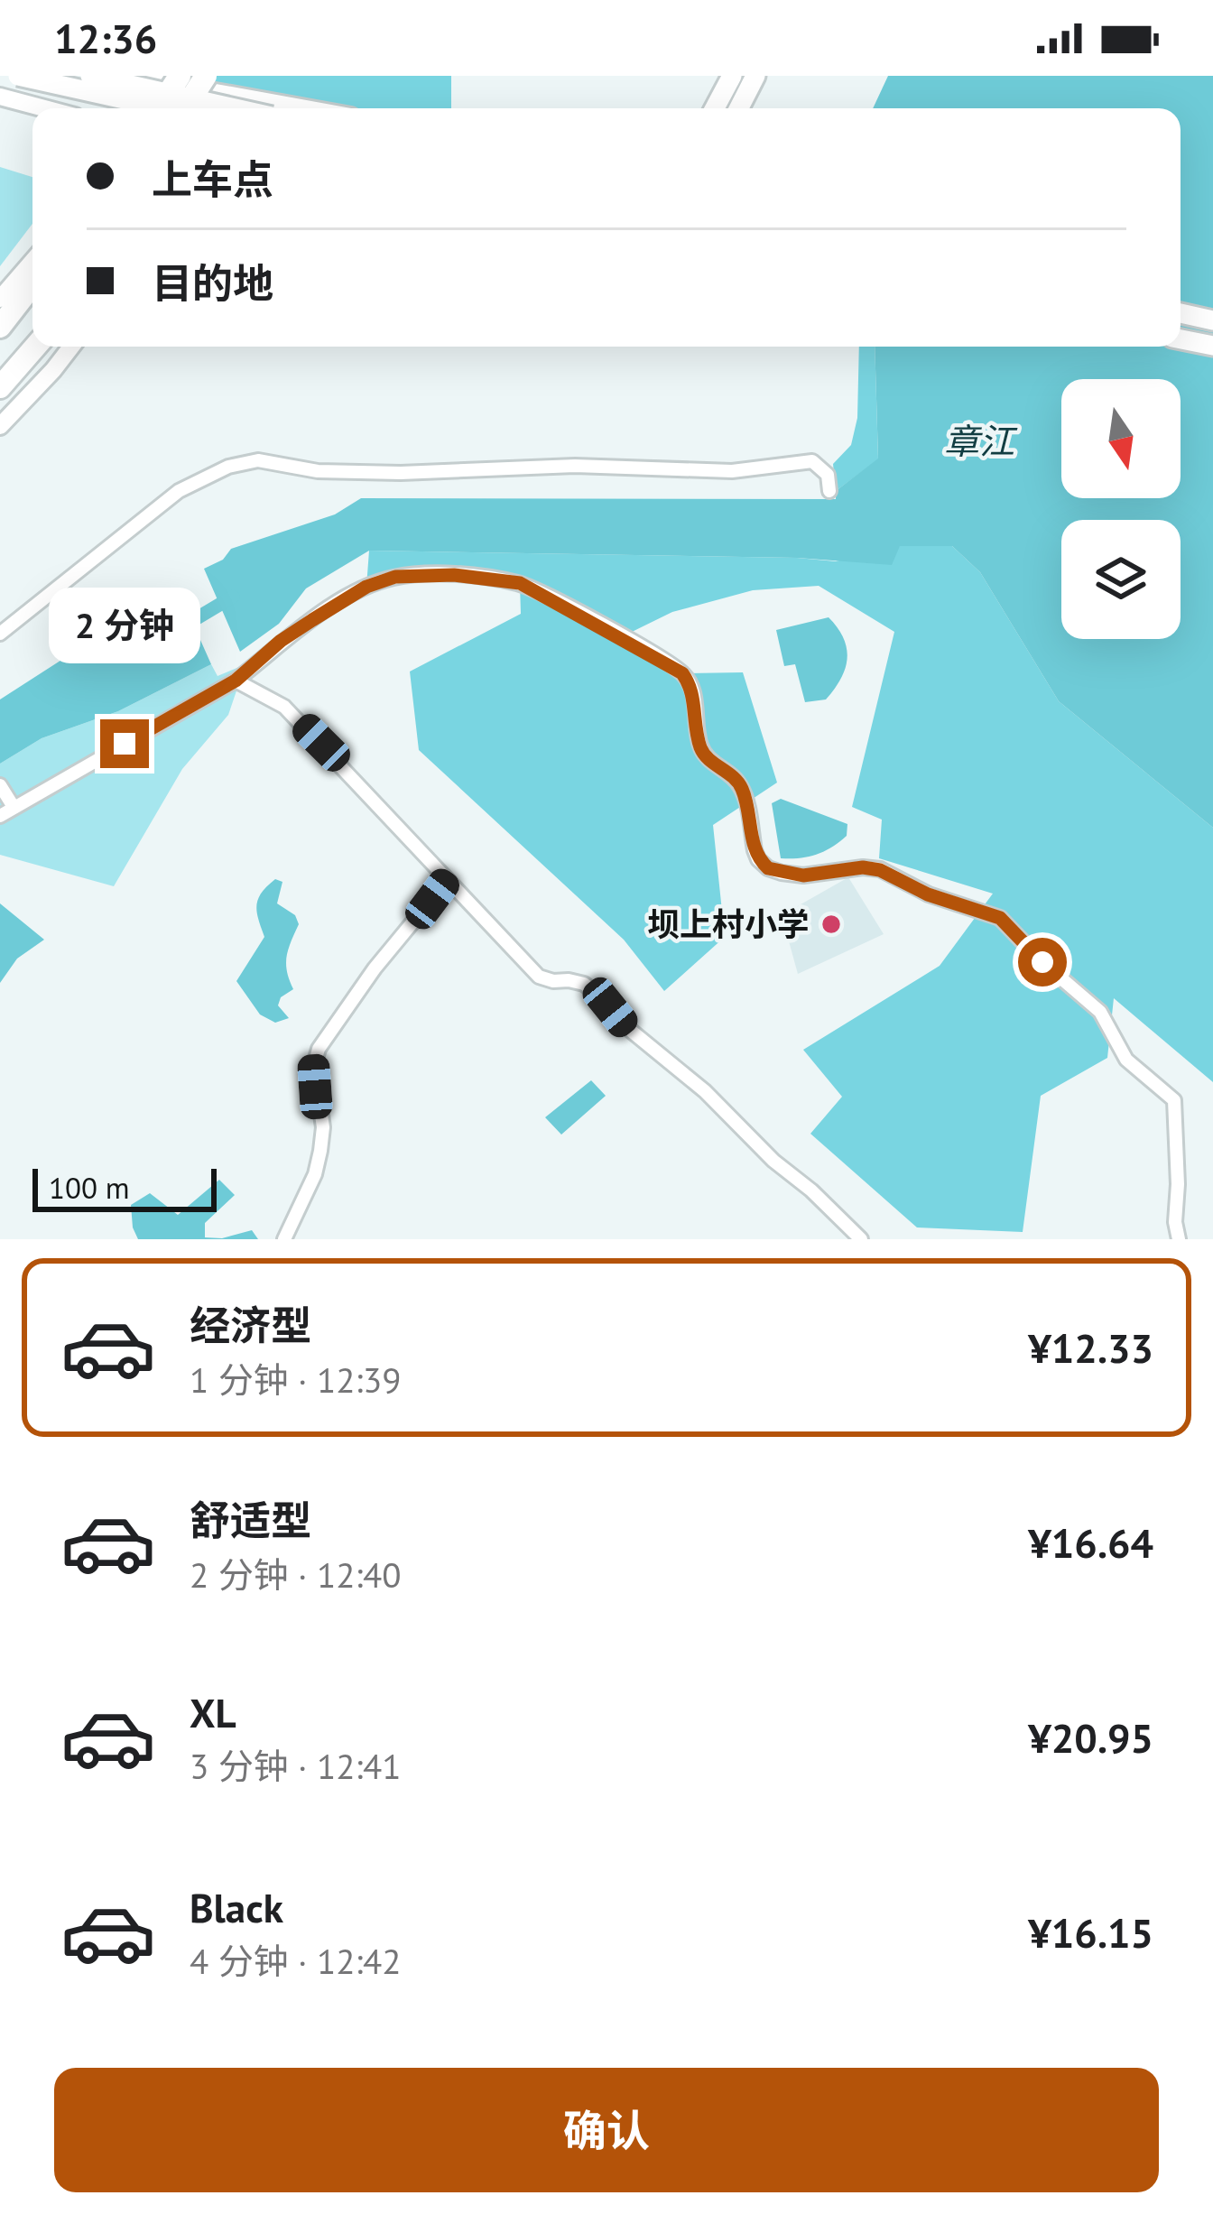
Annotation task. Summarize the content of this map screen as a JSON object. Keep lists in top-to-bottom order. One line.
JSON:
{"water":["章江"],"places":["坝上村小学"],"scale_bar":"100 m","north":"bottom","page":{"status":"12:36","banner":["上车点","目的地"],"bubble":"2 分钟","scale":"100 m","list":[{"name":"经济型","note":"1 分钟 · 12:39","value":"¥12.33"},{"name":"舒适型","note":"2 分钟 · 12:40","value":"¥16.64"},{"name":"XL","note":"3 分钟 · 12:41","value":"¥20.95"},{"name":"Black","note":"4 分钟 · 12:42","value":"¥16.15"}],"buttons":"确认"}}
